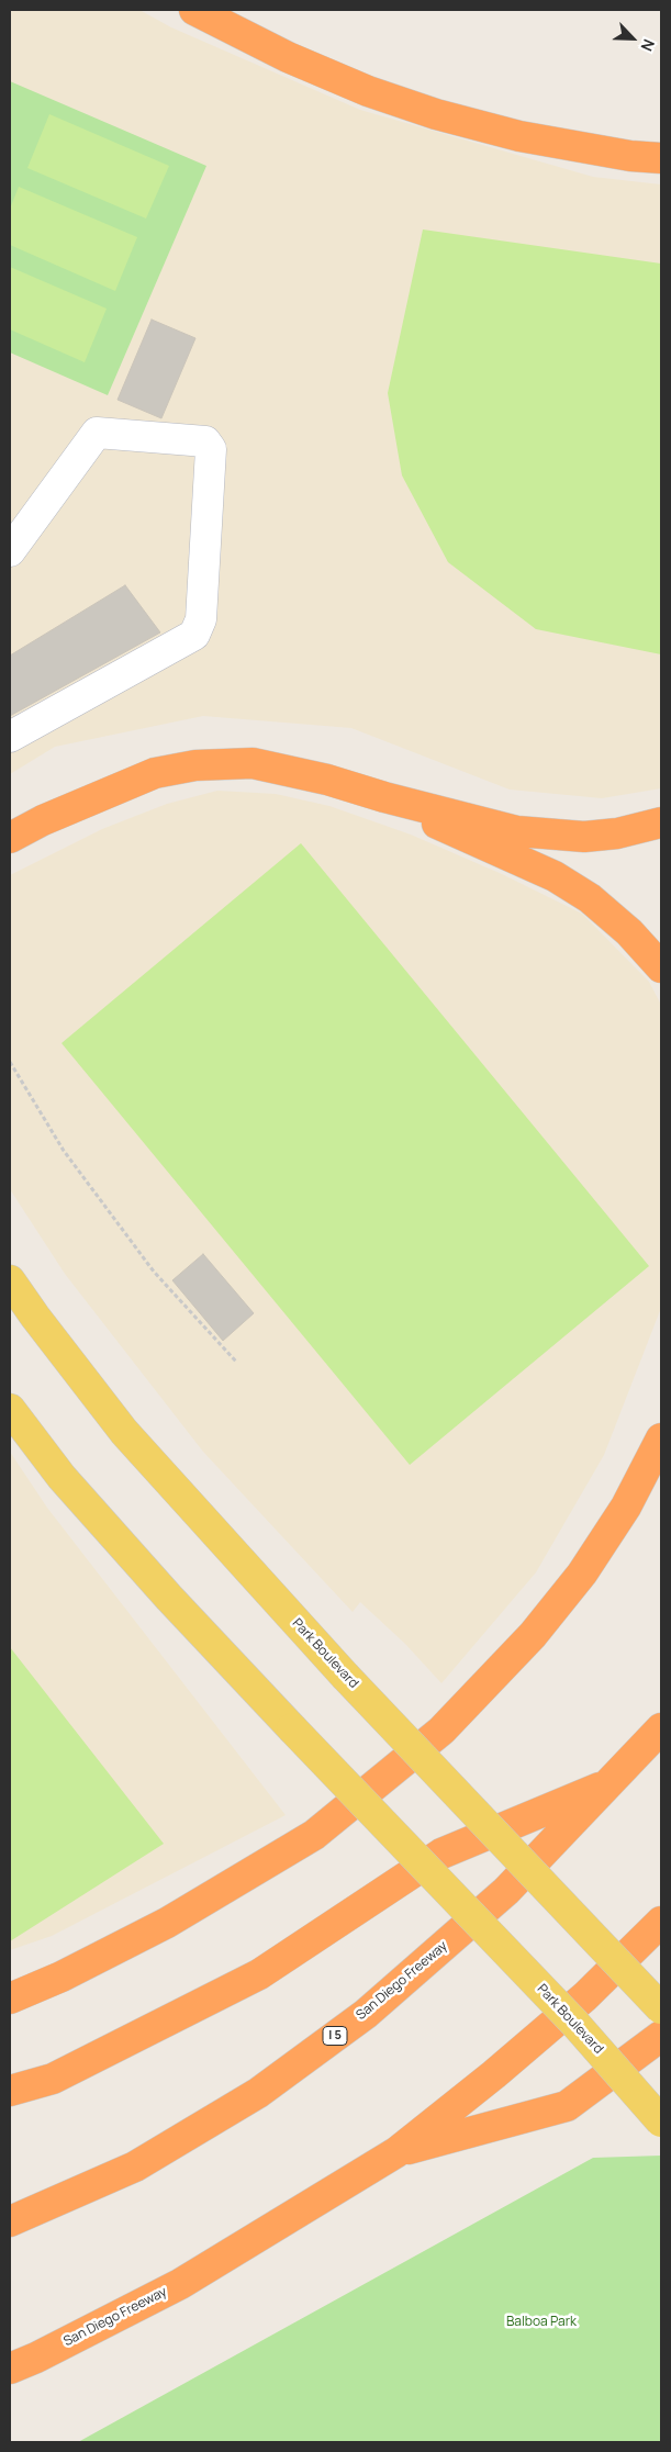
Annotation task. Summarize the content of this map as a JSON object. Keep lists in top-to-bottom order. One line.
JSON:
{"streets":{"highway":["San Diego Freeway","I 5"],"main road":["Park Boulevard"]},"parks":["Balboa Park"],"north":"bottom right"}
